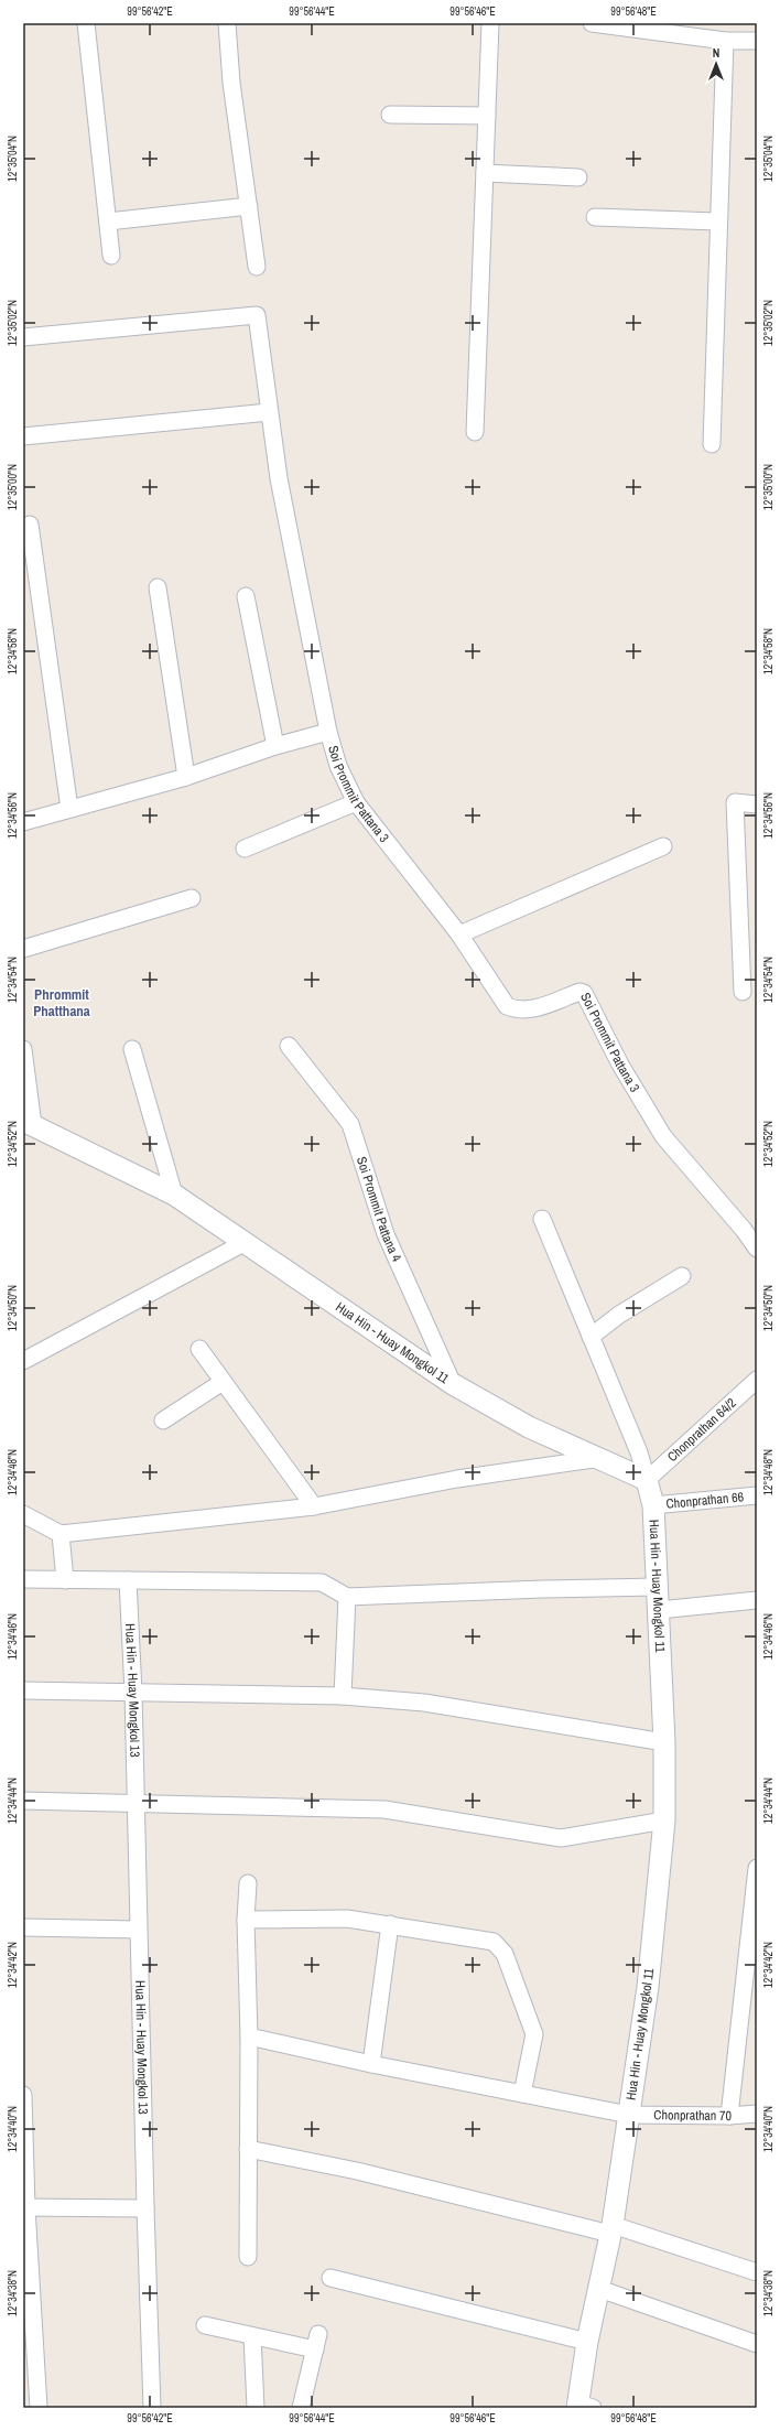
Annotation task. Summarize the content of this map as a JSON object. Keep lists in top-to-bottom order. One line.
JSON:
{"streets":{"street":["Soi Prommit Pattana 3","Soi Prommit Pattana 4","Hua Hin - Huay Mongkol 11","Chonprathan 64/2","Chonprathan 66","Hua Hin - Huay Mongkol 13","Chonprathan 70"]},"crossings":[["Soi Prommit Pattana 4","Hua Hin - Huay Mongkol 11"],["Hua Hin - Huay Mongkol 11","Chonprathan 64/2"],["Hua Hin - Huay Mongkol 11","Chonprathan 66"],["Hua Hin - Huay Mongkol 11","Chonprathan 70"]],"districts":["Phrommit Phatthana"],"north":"top","coordinates":["99°56'42\"E","99°56'44\"E","99°56'46\"E","99°56'48\"E","12°35'04\"N","12°35'02\"N","12°35'00\"N","12°34'58\"N","12°34'56\"N","12°34'54\"N","12°34'52\"N","12°34'50\"N","12°34'48\"N","12°34'46\"N","12°34'44\"N","12°34'42\"N","12°34'40\"N","12°34'38\"N"]}
